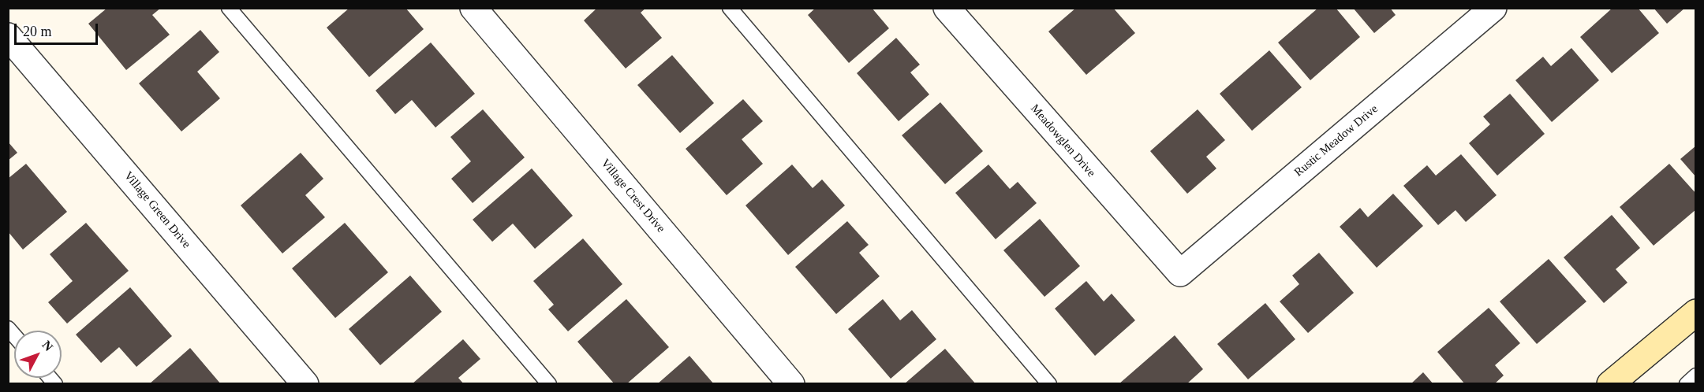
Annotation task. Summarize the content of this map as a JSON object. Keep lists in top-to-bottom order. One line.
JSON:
{"streets":{"street":["Meadowglen Drive","Rustic Meadow Drive","Village Crest Drive","Village Green Drive"]},"crossings":[["Meadowglen Drive","Rustic Meadow Drive"]],"scale_bar":"20 m","north":"top right"}
